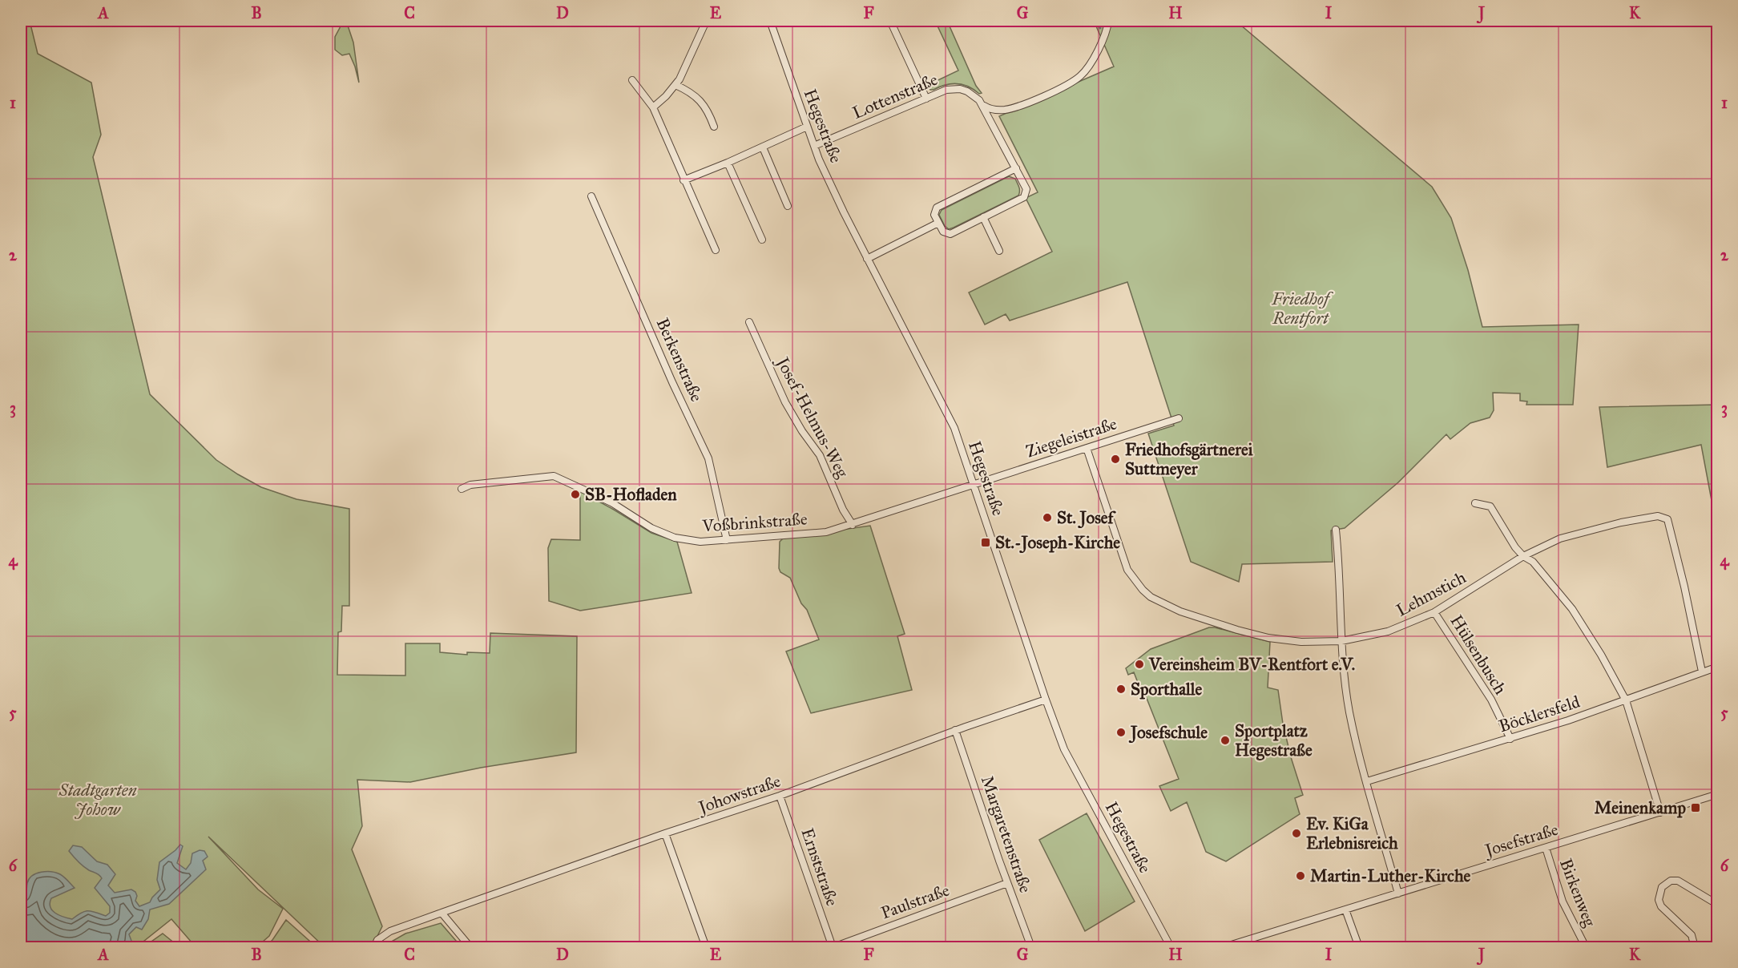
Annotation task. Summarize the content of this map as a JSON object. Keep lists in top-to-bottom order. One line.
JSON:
{"streets":{"street":["Lottenstraße","Hegestraße","Berkenstraße","Josef-Helmus-Weg","Ziegeleistraße","Voßbrinkstraße","Lehmstich","Hülsenbusch","Böcklersfeld","Johowstraße","Margaretenstraße","Josefstraße","Ernststraße","Birkenweg","Paulstraße"]},"crossings":[["Lottenstraße","Hegestraße"],["Hegestraße","Ziegeleistraße"],["Hegestraße","Voßbrinkstraße"],["Hegestraße","Johowstraße"],["Berkenstraße","Voßbrinkstraße"],["Josef-Helmus-Weg","Voßbrinkstraße"],["Ziegeleistraße","Voßbrinkstraße"],["Ziegeleistraße","Lehmstich"],["Lehmstich","Hülsenbusch"],["Lehmstich","Böcklersfeld"],["Hülsenbusch","Böcklersfeld"],["Johowstraße","Margaretenstraße"],["Johowstraße","Ernststraße"],["Margaretenstraße","Paulstraße"],["Josefstraße","Birkenweg"],["Ernststraße","Paulstraße"]],"parks":["Friedhof Rentfort","Stadtgarten Johow"],"places":{"other":["Friedhofsgärtnerei Suttmeyer","SB-Hofladen","St. Josef","Vereinsheim BV-Rentfort e.V.","Sporthalle","Josefschule","Sportplatz Hegestraße","Ev. KiGa Erlebnisreich","Martin-Luther-Kirche"],"transit":["St.-Joseph-Kirche","Meinenkamp"]},"grid":{"columns":["A","B","C","D","E","F","G","H","I","J","K"],"rows":["1","2","3","4","5","6"]}}
